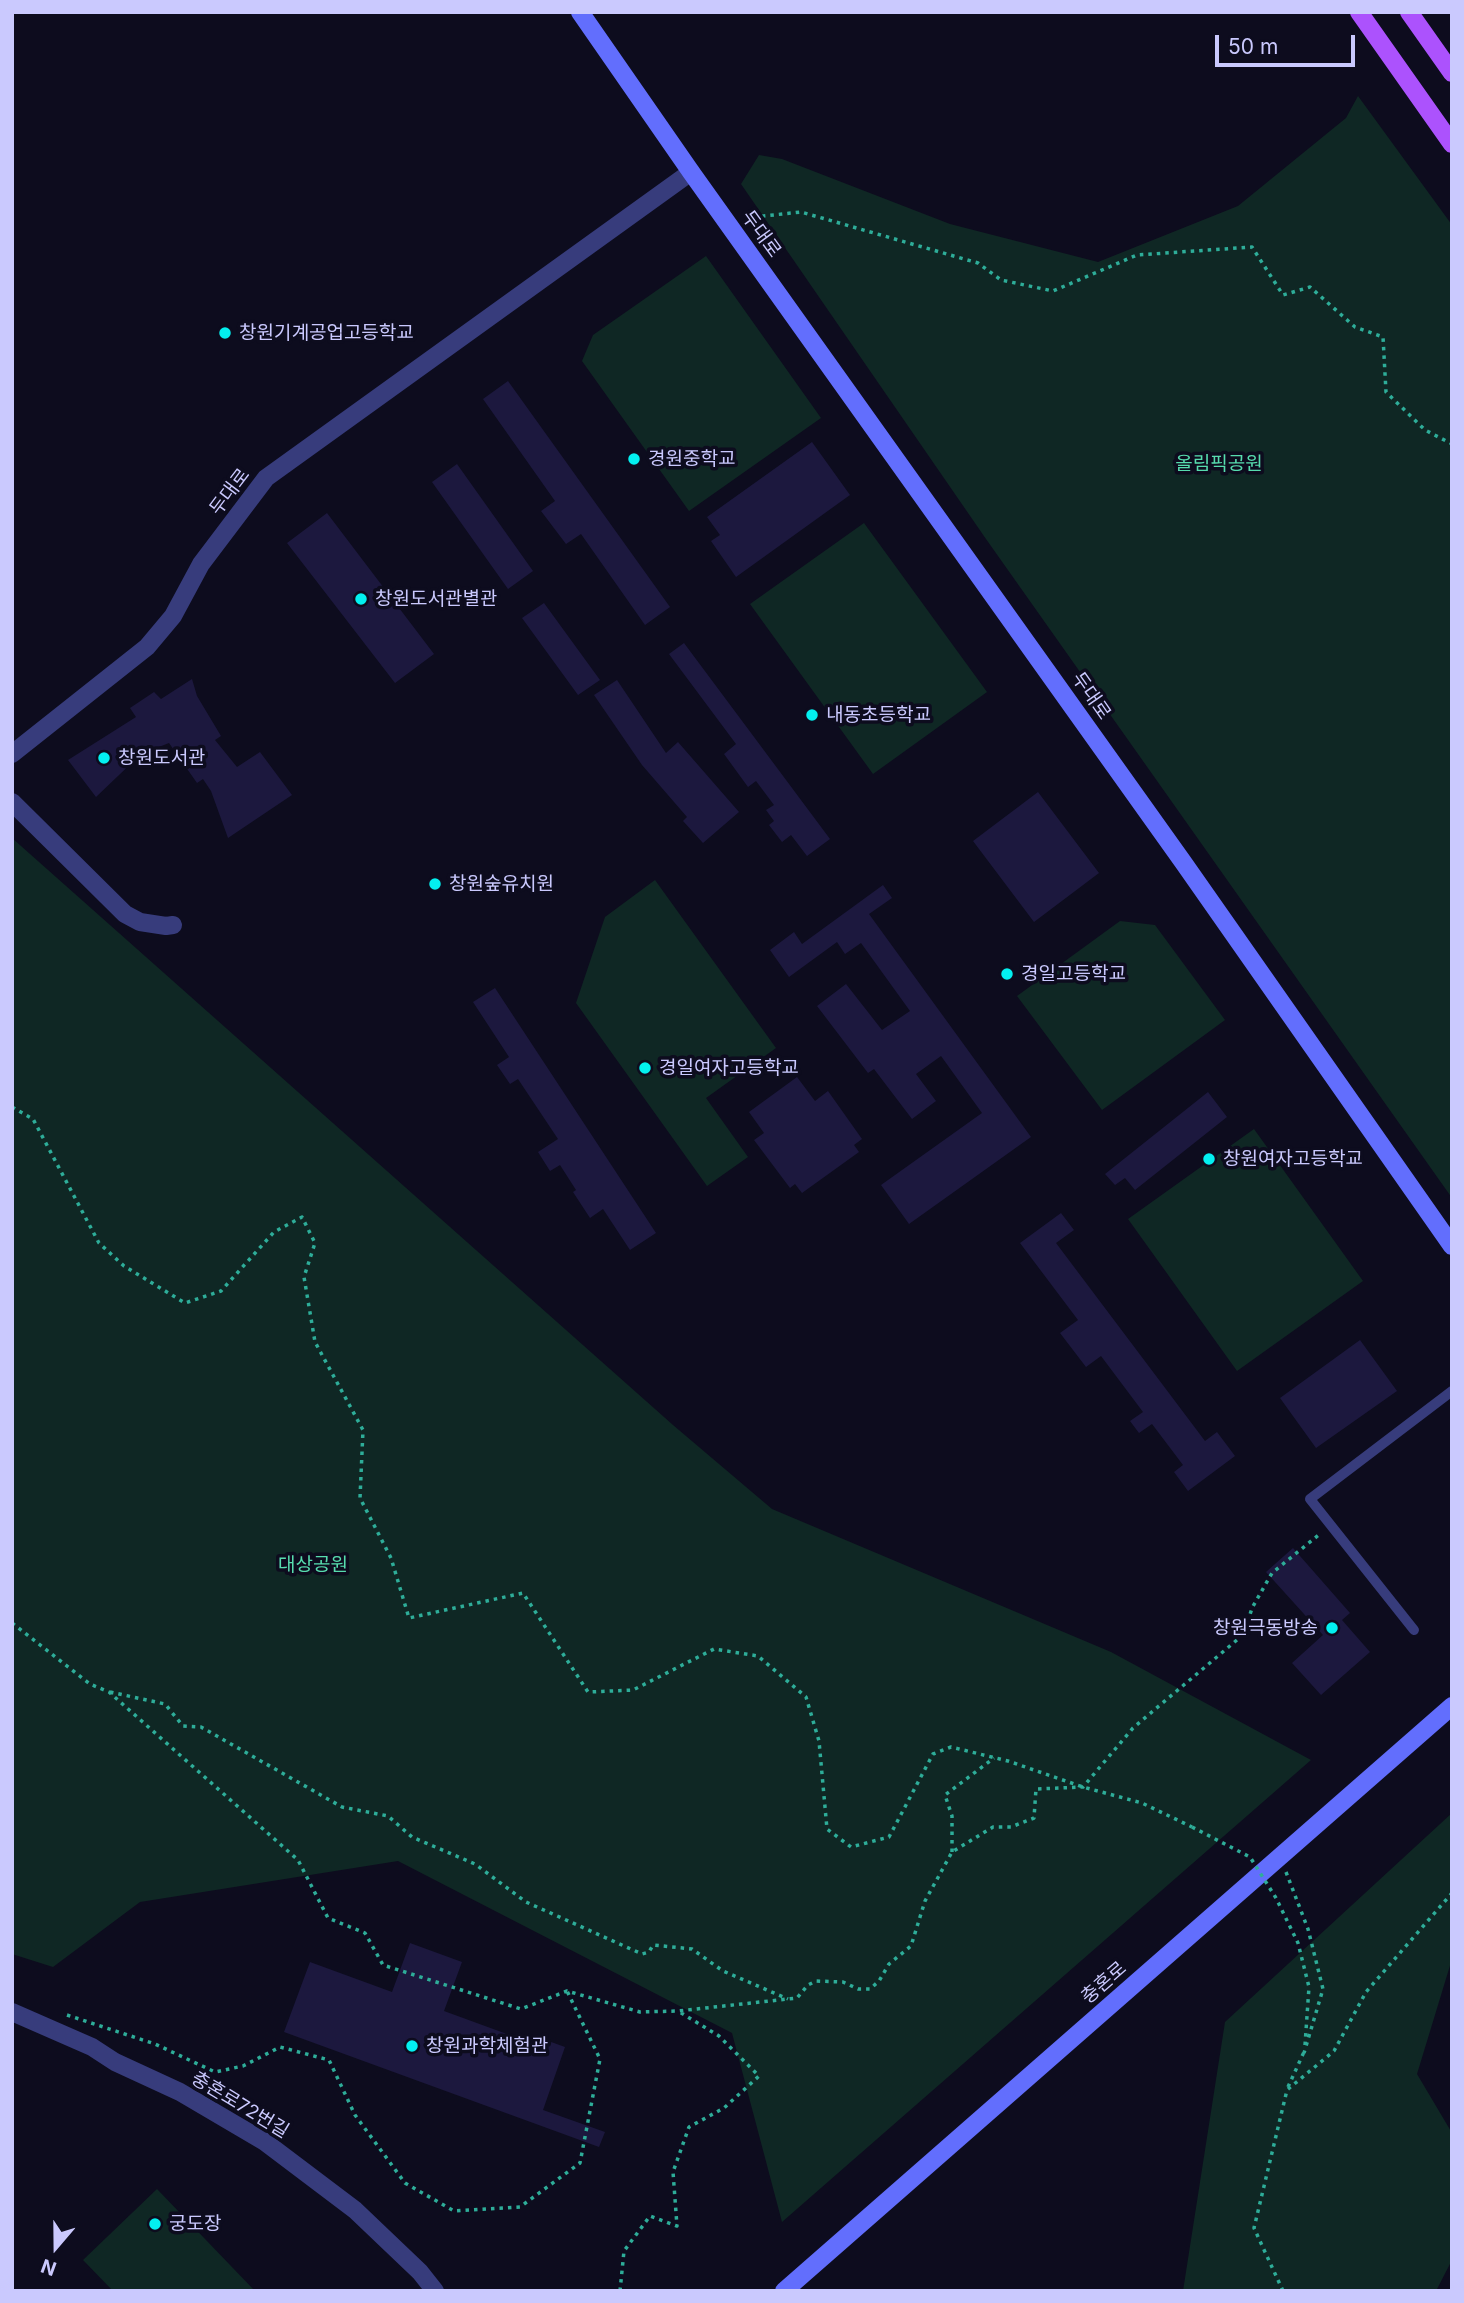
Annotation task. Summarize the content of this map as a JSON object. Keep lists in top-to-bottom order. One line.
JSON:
{"streets":{"street":["두대로","충혼로","충혼로72번길"]},"parks":["올림픽공원","대상공원"],"places":["창원기계공업고등학교","경원중학교","창원도서관별관","내동초등학교","창원도서관","창원숲유치원","경일고등학교","경일여자고등학교","창원여자고등학교","창원극동방송","창원과학체험관","궁도장"],"scale_bar":"50 m","north":"bottom"}
